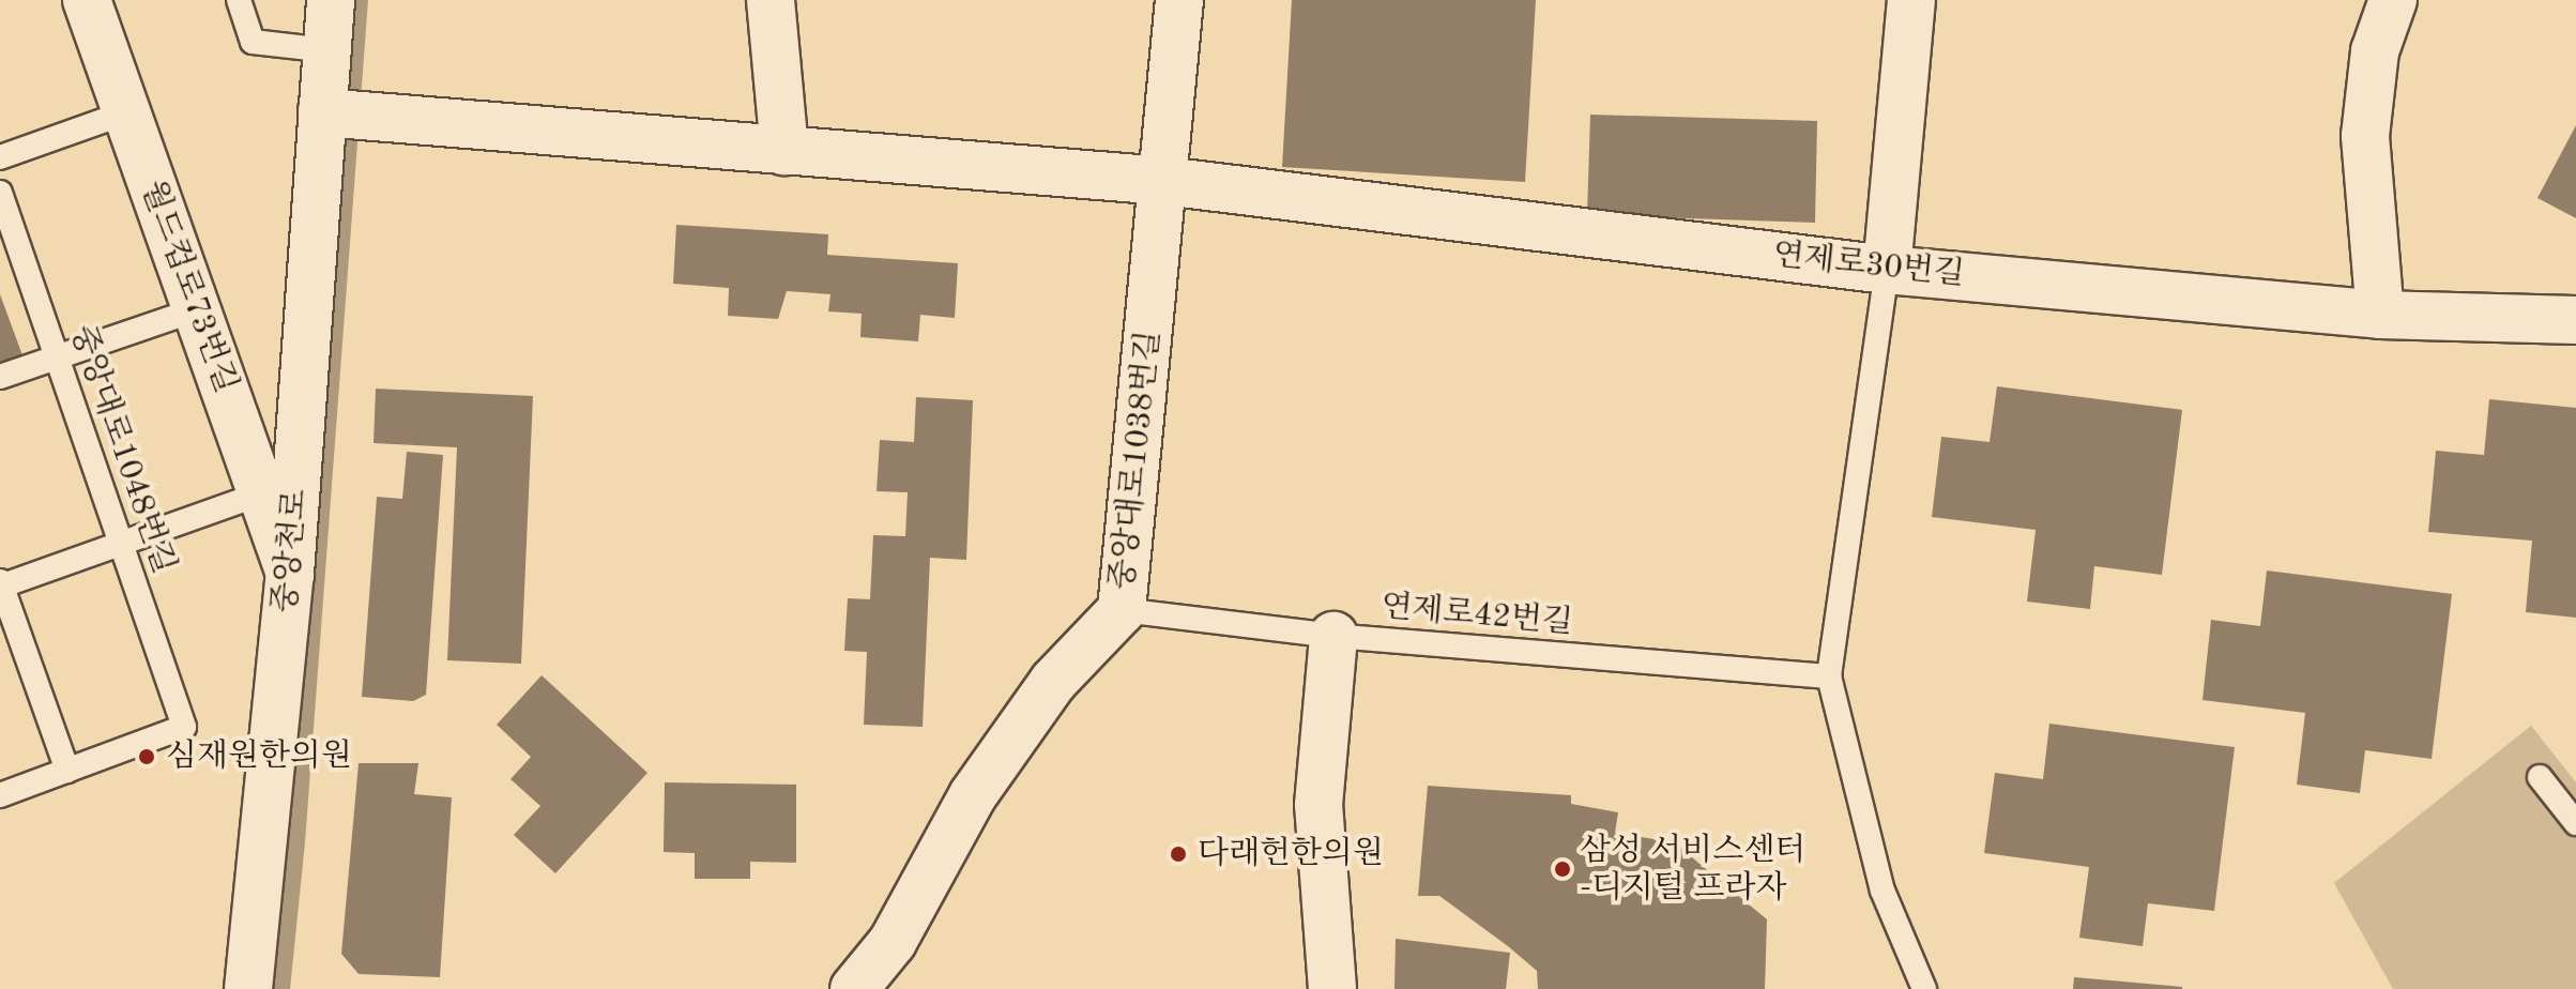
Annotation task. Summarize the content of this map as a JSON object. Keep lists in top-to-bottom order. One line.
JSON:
{"streets":{"street":["연제로30번길","월드컵로73번길","중앙대로1038번길","중앙천로"],"lane":["중앙대로1048번길","연제로42번길"]},"crossings":[["연제로30번길","중앙대로1038번길"],["월드컵로73번길","중앙천로"],["중앙대로1038번길","연제로42번길"]],"places":["심재원한의원","다래헌한의원","삼성 서비스센터 -디지털 프라자"]}
